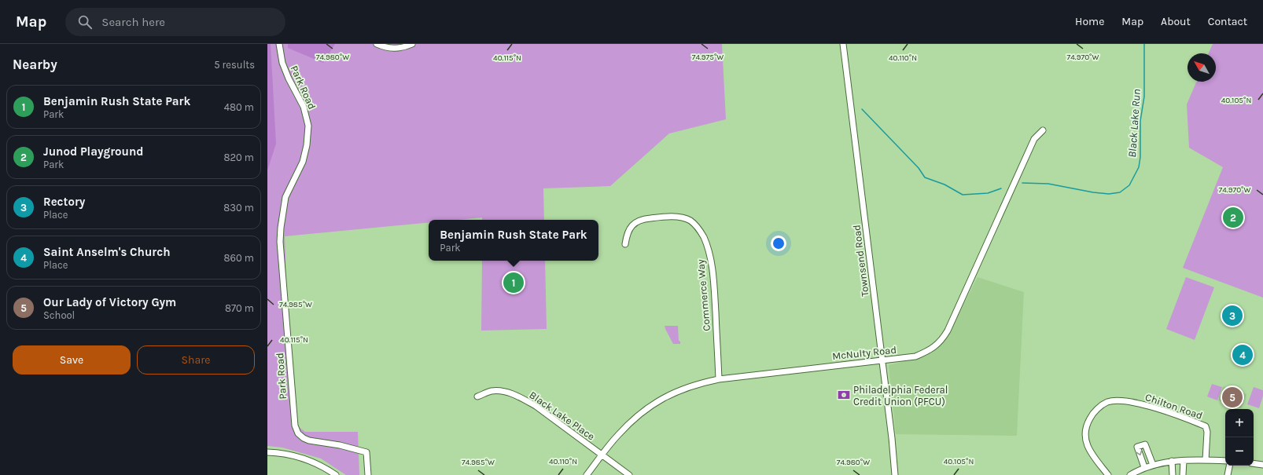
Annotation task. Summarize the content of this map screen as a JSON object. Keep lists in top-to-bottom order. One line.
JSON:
{"streets":{"street":["Park Road","Townsend Road","Commerce Way","McNulty Road","Chilton Road","Black Lake Place"]},"crossings":[["Townsend Road","McNulty Road"],["Commerce Way","McNulty Road"],["McNulty Road","Black Lake Place"]],"water":["Black Lake Run"],"places":{"bank":["Philadelphia Federal Credit Union (PFCU)"]},"north":"top left","page":{"header":"Map","search":"Search here","nav":["Home","Map","About","Contact"],"heading":["Nearby","5 results"],"list":[{"mark":"1","name":"Benjamin Rush State Park","note":"Park","value":"480 m"},{"mark":"2","name":"Junod Playground","note":"Park","value":"820 m"},{"mark":"3","name":"Rectory","note":"Place","value":"830 m"},{"mark":"4","name":"Saint Anselm's Church","note":"Place","value":"860 m"},{"mark":"5","name":"Our Lady of Victory Gym","note":"School","value":"870 m"}],"pins":["2","1","3","4","5"],"popup":["Benjamin Rush State Park","Park"],"buttons":["Save","Share"],"map_buttons":["+","−"]},"coordinates":["74.980°W","74.975°W","74.970°W","40.115°N","40.110°N","40.105°N","74.985°W"]}
